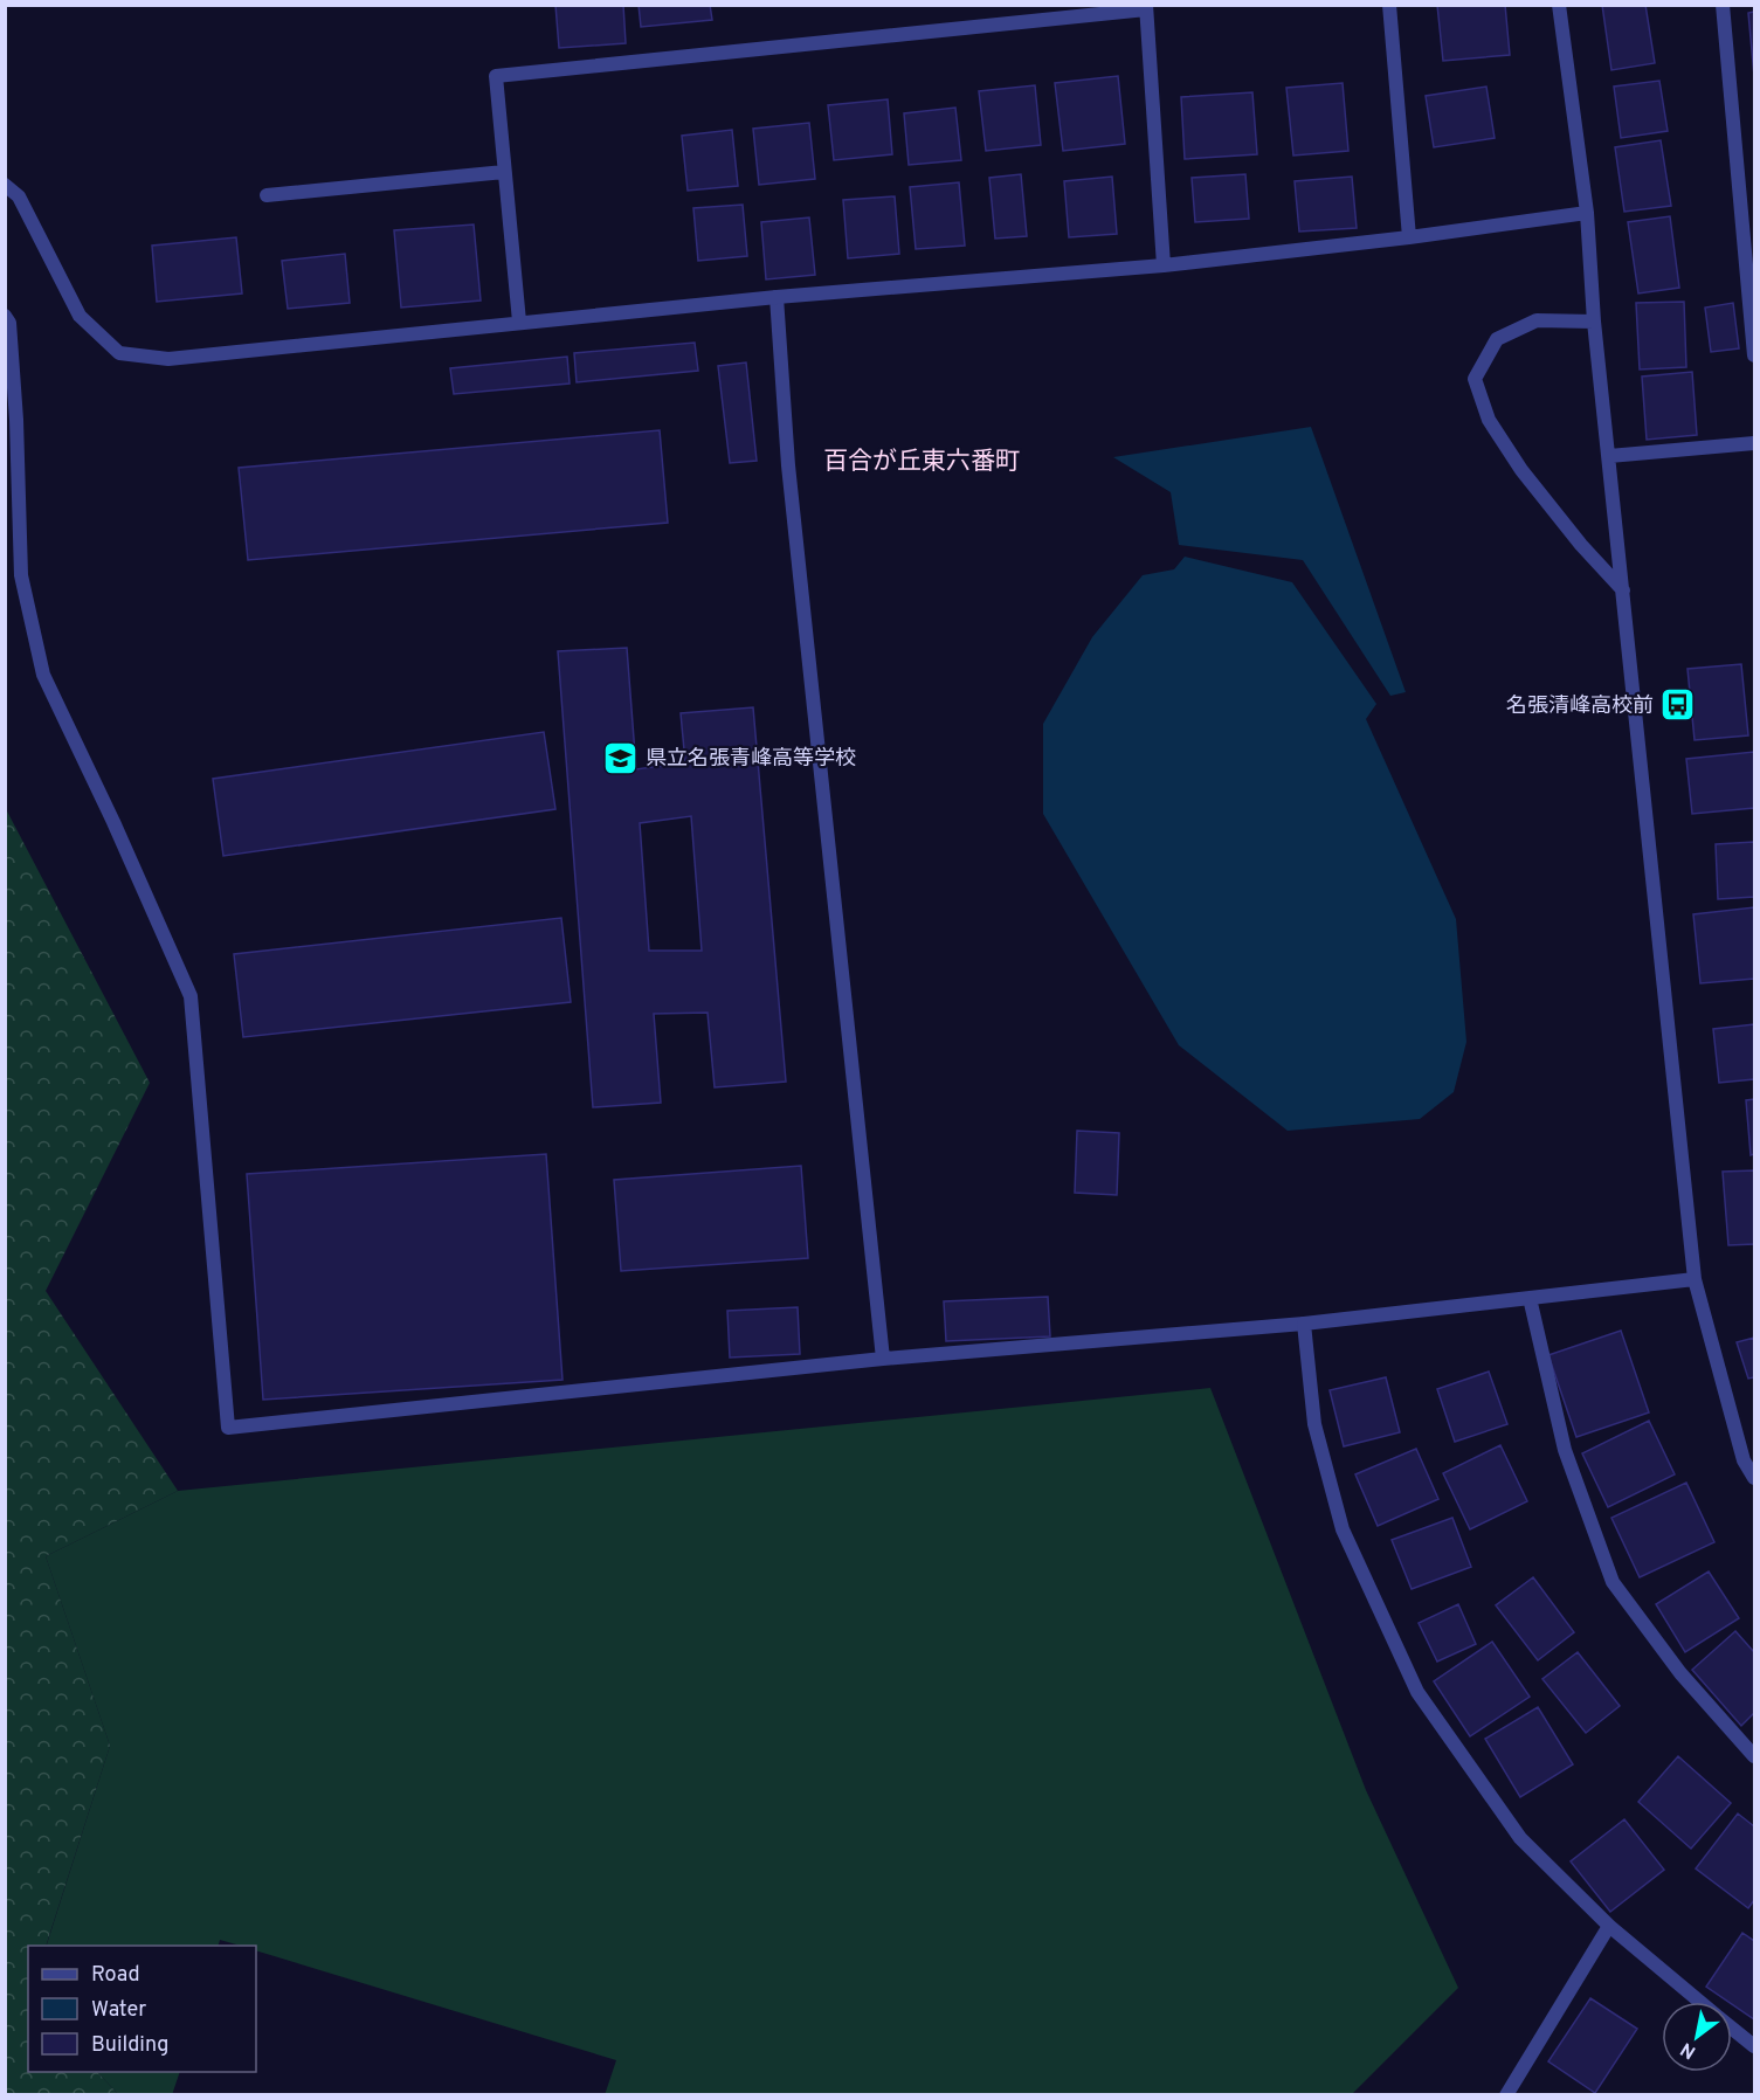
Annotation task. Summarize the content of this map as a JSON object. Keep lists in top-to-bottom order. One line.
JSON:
{"districts":["百合が丘東六番町"],"places":{"bus stop":["名張清峰高校前"],"school or university":["県立名張青峰高等学校"]},"legend":["Road","Water","Building"],"north":"bottom left"}
